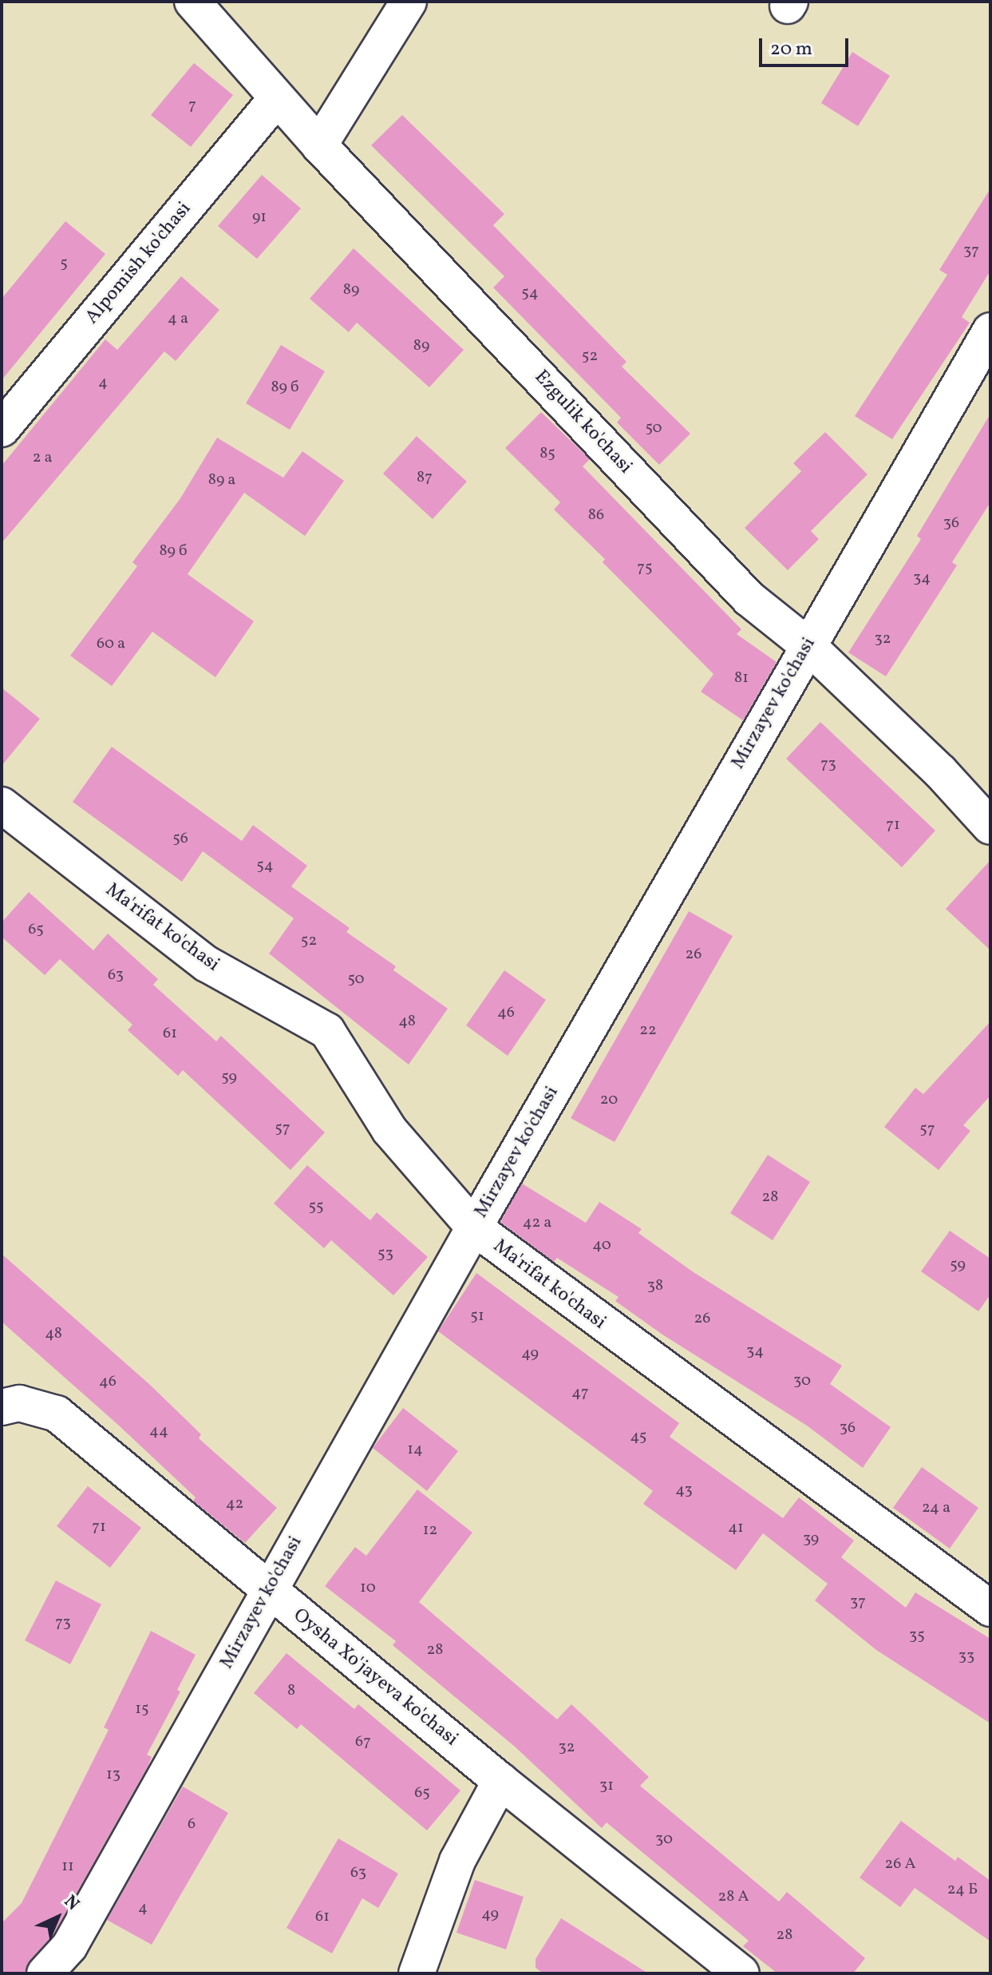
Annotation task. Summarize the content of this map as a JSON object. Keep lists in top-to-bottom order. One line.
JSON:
{"streets":{"street":["Alpomish ko'chasi","Ezgulik ko'chasi","Mirzayev ko'chasi","Ma'rifat ko'chasi","Oysha Xo'jayeva ko'chasi"]},"crossings":[["Alpomish ko'chasi","Ezgulik ko'chasi"],["Ezgulik ko'chasi","Mirzayev ko'chasi"],["Mirzayev ko'chasi","Ma'rifat ko'chasi"],["Mirzayev ko'chasi","Oysha Xo'jayeva ko'chasi"]],"house_numbers":["7","91","37","5","89","54","4 а","89","52","4","89 б","50","85","2 а","87","89 а","86","36","89 б","75","34","32","60 а","81","73","71","56","54","65","52","26","63","50","46","48","22","61","59","20","57","57","28","55","42 а","40","53","59","38","51","26","48","34","49","30","46","47","36","44","45","14","43","42","24 а","71","41","12","39","10","37","73","35","28","33","8","15","67","32","13","31","65","6","30","26 А","11","63","24 Б","28 А","4","49","61","28"],"scale_bar":"20 m","north":"top right"}
